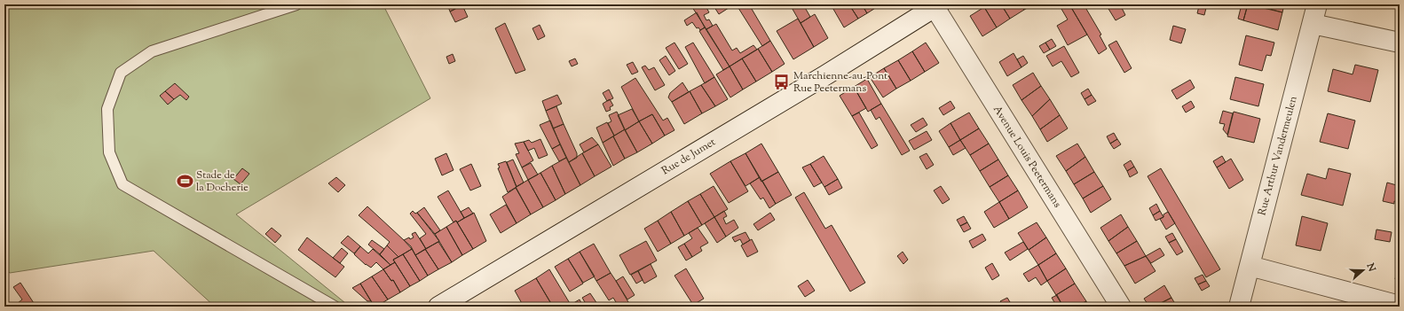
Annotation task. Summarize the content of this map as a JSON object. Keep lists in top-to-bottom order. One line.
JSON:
{"streets":{"street":["Rue Arthur Vandermeulen","Rue de Jumet","Avenue Louis Peetermans"]},"crossings":[["Rue de Jumet","Avenue Louis Peetermans"]],"places":{"bus stop":["Marchienne-au-Pont Rue Peetermans"],"sports":["Stade de la Docherie"]},"north":"right"}
